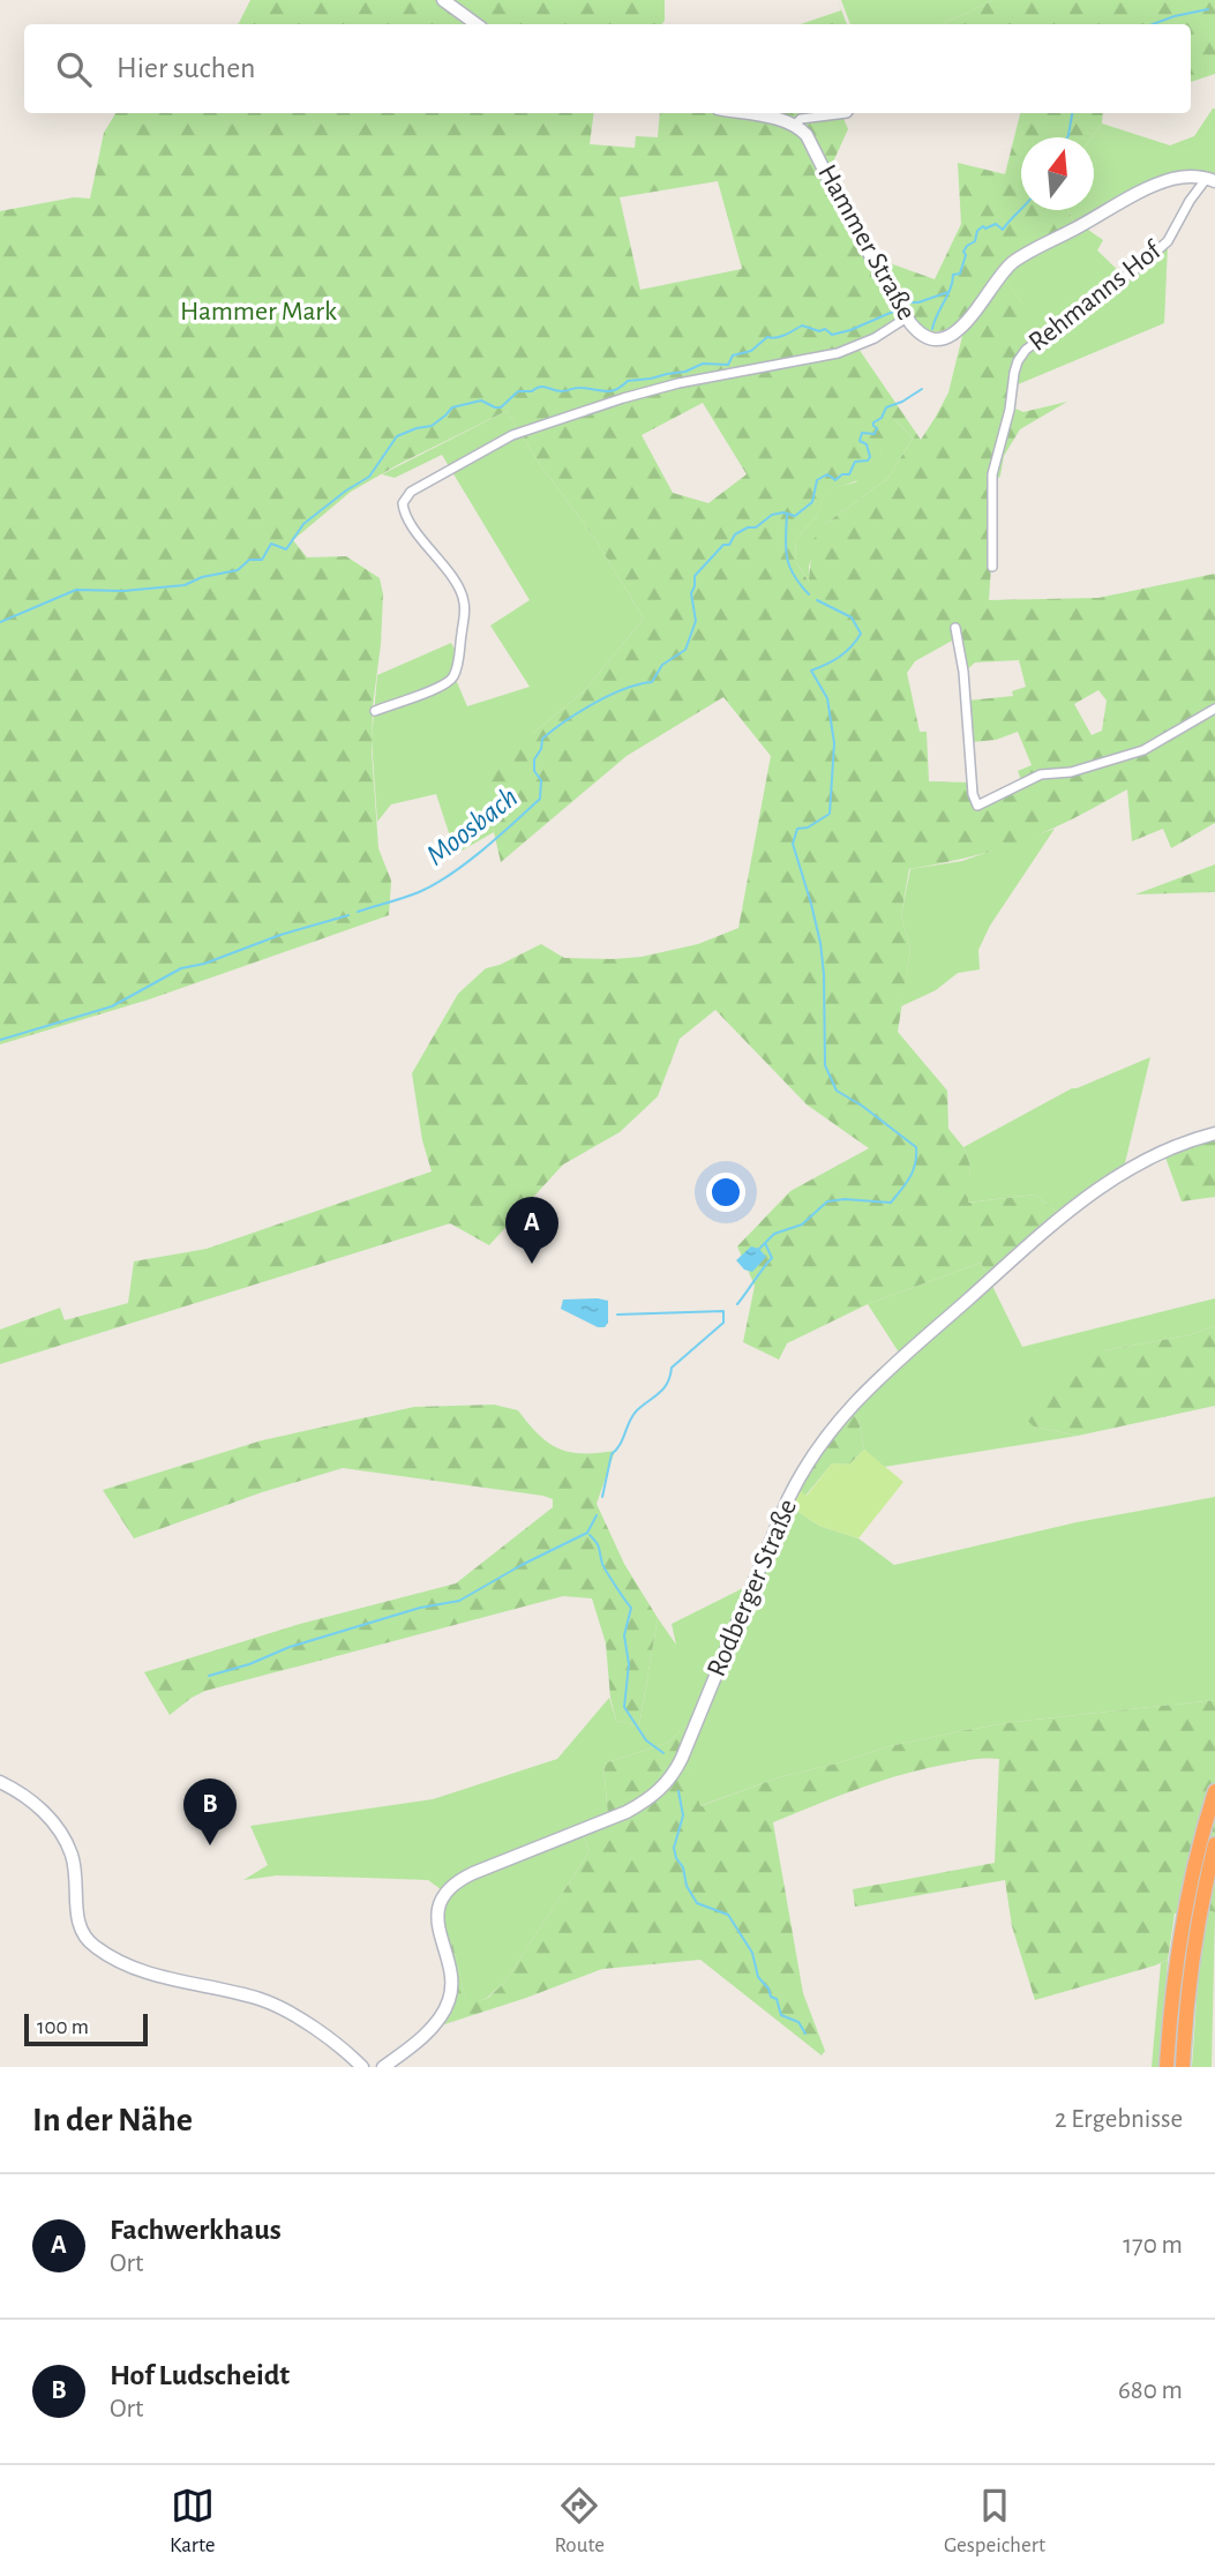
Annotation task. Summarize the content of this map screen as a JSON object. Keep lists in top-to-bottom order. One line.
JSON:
{"streets":{"street":["Hammer Straße","Rehmanns Hof","Rodberger Straße"]},"crossings":[["Hammer Straße","Rehmanns Hof"]],"water":["Moosbach"],"parks":["Hammer Mark"],"scale_bar":"100 m","north":"top","page":{"search":"Hier suchen","pins":["A","B"],"scale":"100 m","heading":["In der Nähe","2 Ergebnisse"],"list":[{"mark":"A","name":"Fachwerkhaus","note":"Ort","value":"170 m"},{"mark":"B","name":"Hof Ludscheidt","note":"Ort","value":"680 m"}],"nav":["Karte","Route","Gespeichert"]}}
